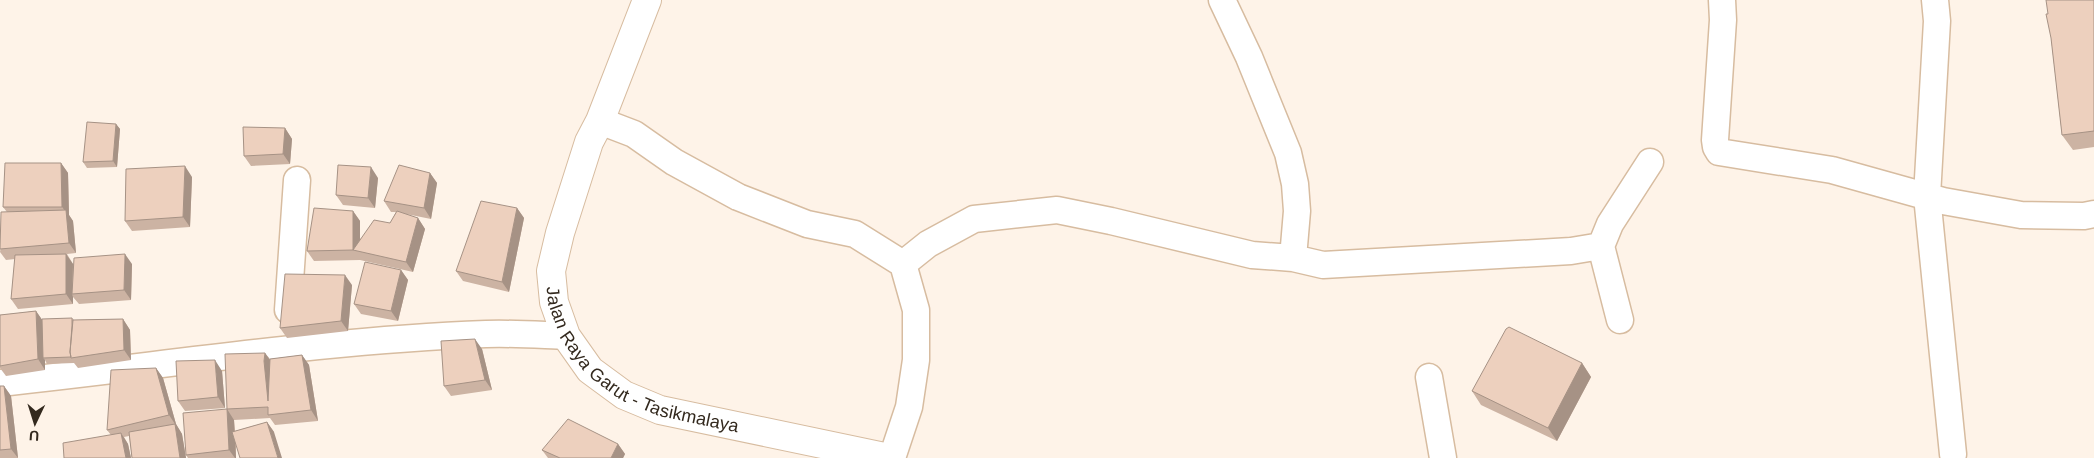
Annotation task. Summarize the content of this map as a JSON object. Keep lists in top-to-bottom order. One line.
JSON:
{"streets":{"main road":["Jalan Raya Garut - Tasikmalaya"]},"north":"bottom"}
